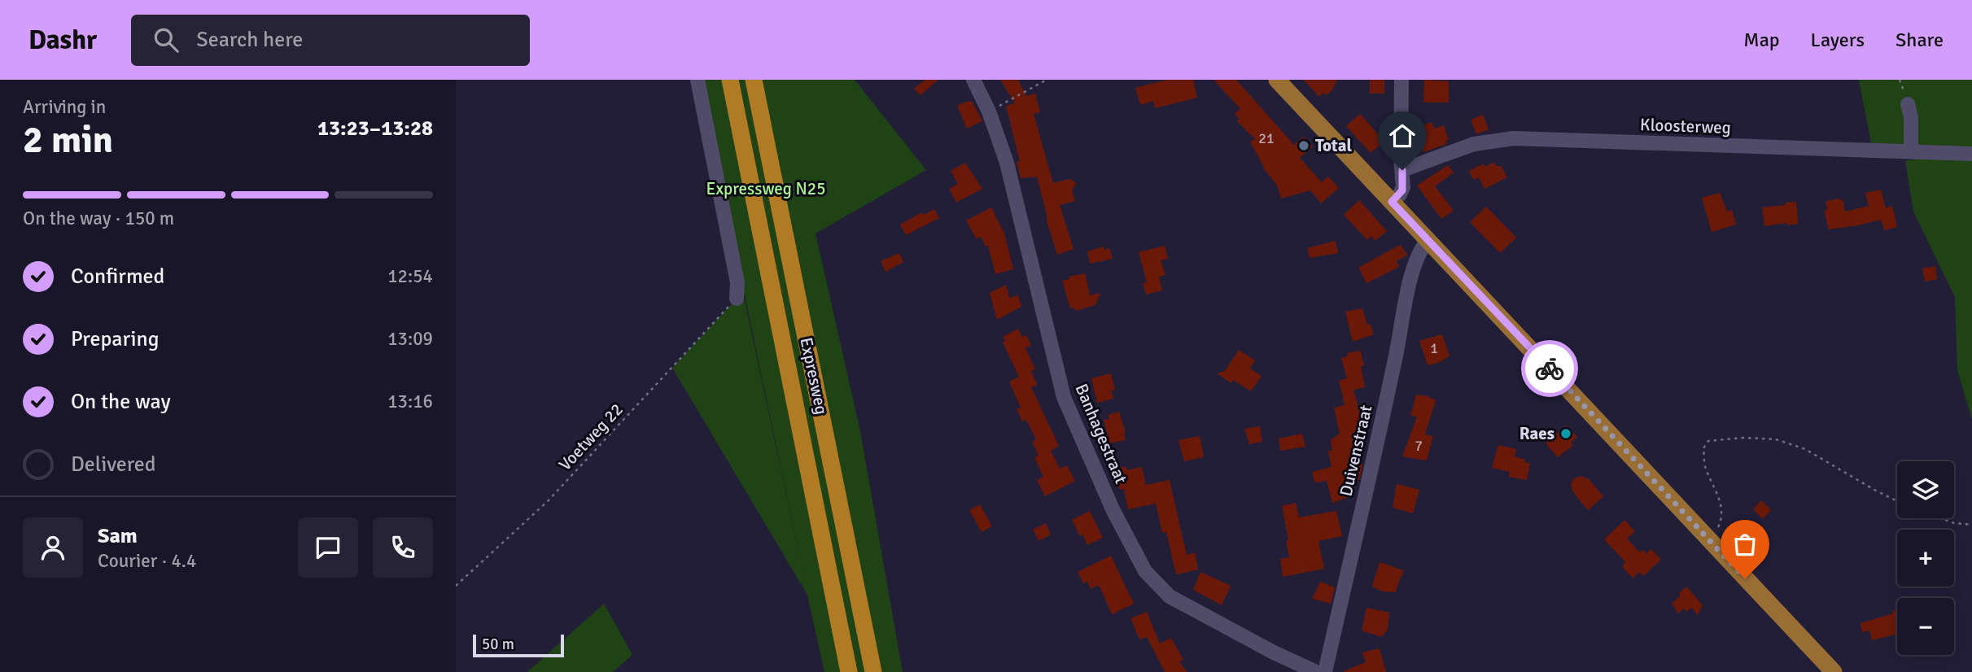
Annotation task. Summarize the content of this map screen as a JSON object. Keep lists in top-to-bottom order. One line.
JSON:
{"streets":{"highway":["Expresweg"],"street":["Kloosterweg","Banhagestraat","Duivenstraat"],"path":["Voetweg 22"]},"parks":["Expressweg N25"],"places":["Total","Raes"],"house_numbers":["21","1","7"],"scale_bar":"50 m","page":{"header":"Dashr","search":"Search here","nav":["Map","Layers","Share"],"heading":["2 min","Arriving in","13:23–13:28"],"panel":["Sam","Courier · 4.4"],"bar":"On the way · 150 m","list":[["Confirmed","12:54"],["Preparing","13:09"],["On the way","13:16"],"Delivered"],"map_buttons":["+","−"],"scale":"50 m"}}
